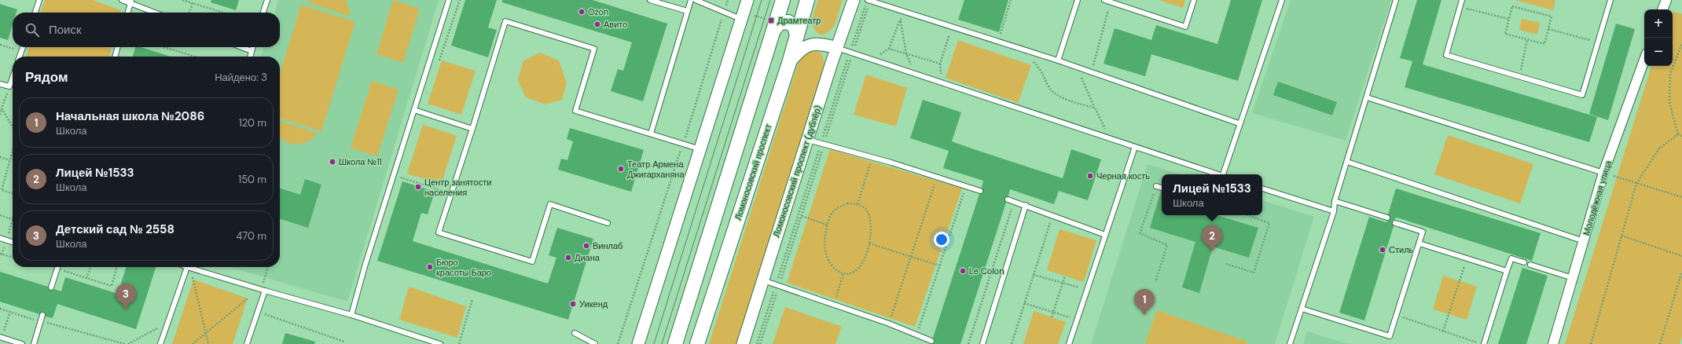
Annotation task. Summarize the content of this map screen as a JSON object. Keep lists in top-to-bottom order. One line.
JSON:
{"streets":{"main road":["Ломоносовский проспект"],"street":["Ломоносовский проспект (дублёр)","Молодёжная улица"]},"places":{"other":["Ozon","Авито","Школа №11","Театр Армена Джигарханяна","Черная кость","Центр занятости населения","Винлаб","Стиль","Диана","Бюро красоты Баро","Le Colon","Уикенд"],"transit":["Драмтеатр"]},"page":{"map_buttons":["+","−"],"search":"Поиск","heading":["Рядом","Найдено: 3"],"list":[{"mark":"1","name":"Начальная школа №2086","note":"Школа","value":"120 m"},{"mark":"2","name":"Лицей №1533","note":"Школа","value":"150 m"},{"mark":"3","name":"Детский сад № 2558","note":"Школа","value":"470 m"}],"popup":["Лицей №1533","Школа"],"pins":["2","3","1"]}}
